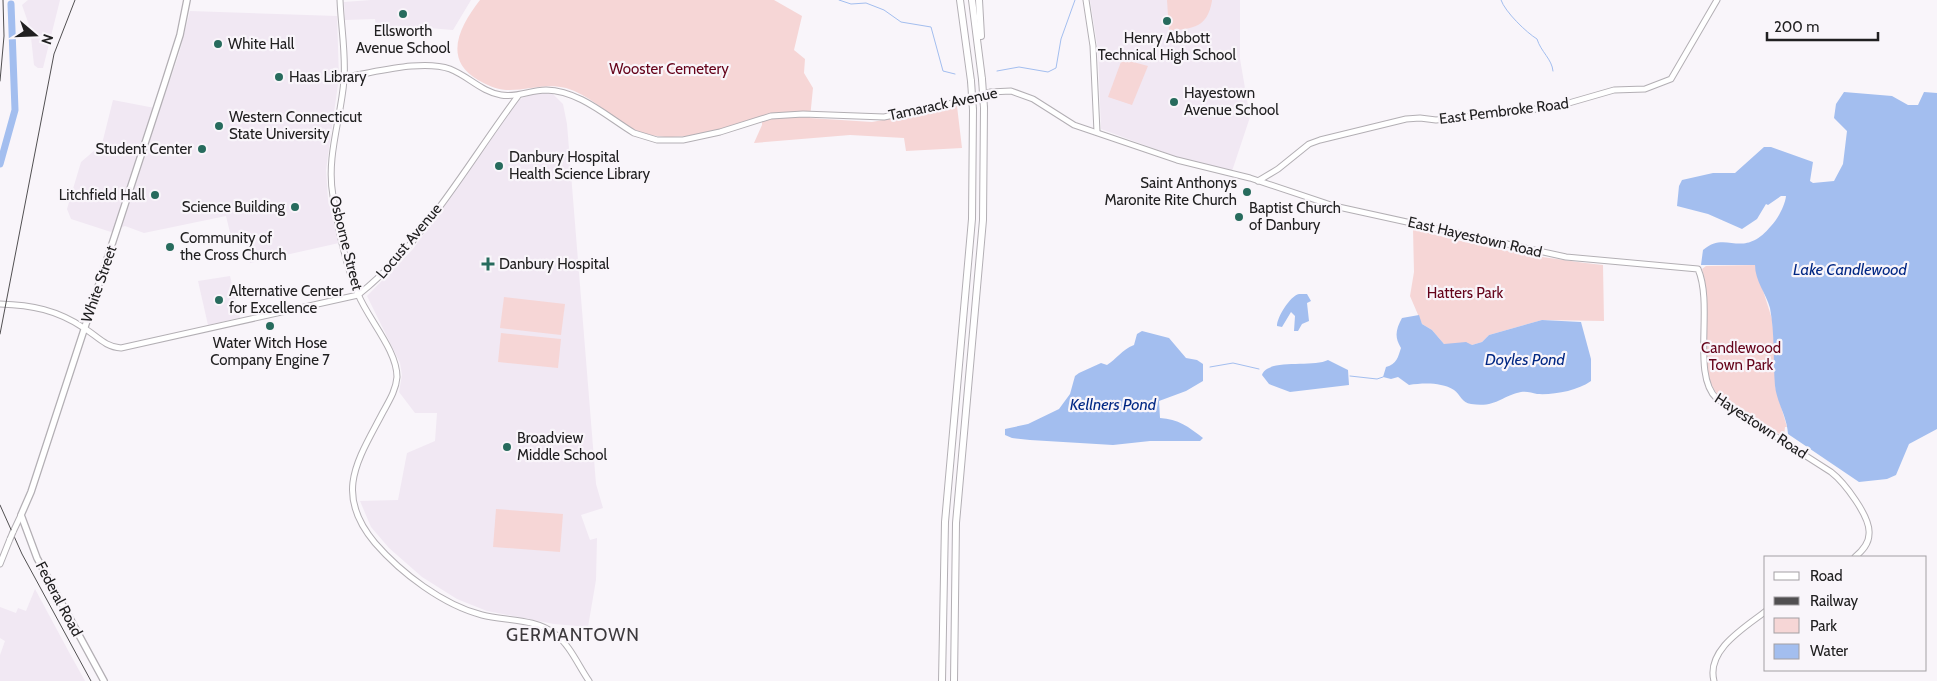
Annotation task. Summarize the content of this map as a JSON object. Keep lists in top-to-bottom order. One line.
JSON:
{"streets":{"main road":["White Street","Federal Road"],"street":["Tamarack Avenue","East Pembroke Road","East Hayestown Road","Locust Avenue","Osborne Street","Hayestown Road"]},"crossings":[["Tamarack Avenue","East Pembroke Road"],["Tamarack Avenue","East Hayestown Road"],["Tamarack Avenue","Locust Avenue"],["East Pembroke Road","East Hayestown Road"],["East Hayestown Road","Hayestown Road"],["Locust Avenue","Osborne Street"],["Locust Avenue","White Street"],["White Street","Federal Road"]],"districts":["GERMANTOWN"],"water":["Lake Candlewood","Doyles Pond","Kellners Pond"],"parks":["Wooster Cemetery","Hatters Park","Candlewood Town Park"],"places":{"other":["Ellsworth Avenue School","Henry Abbott Technical High School","White Hall","Haas Library","Hayestown Avenue School","Western Connecticut State University","Student Center","Danbury Hospital Health Science Library","Saint Anthonys Maronite Rite Church","Litchfield Hall","Science Building","Baptist Church of Danbury","Community of the Cross Church","Alternative Center for Excellence","Water Witch Hose Company Engine 7","Broadview Middle School"],"health":["Danbury Hospital"]},"legend":["Road","Railway","Park","Water"],"scale_bar":"200 m","north":"right"}
